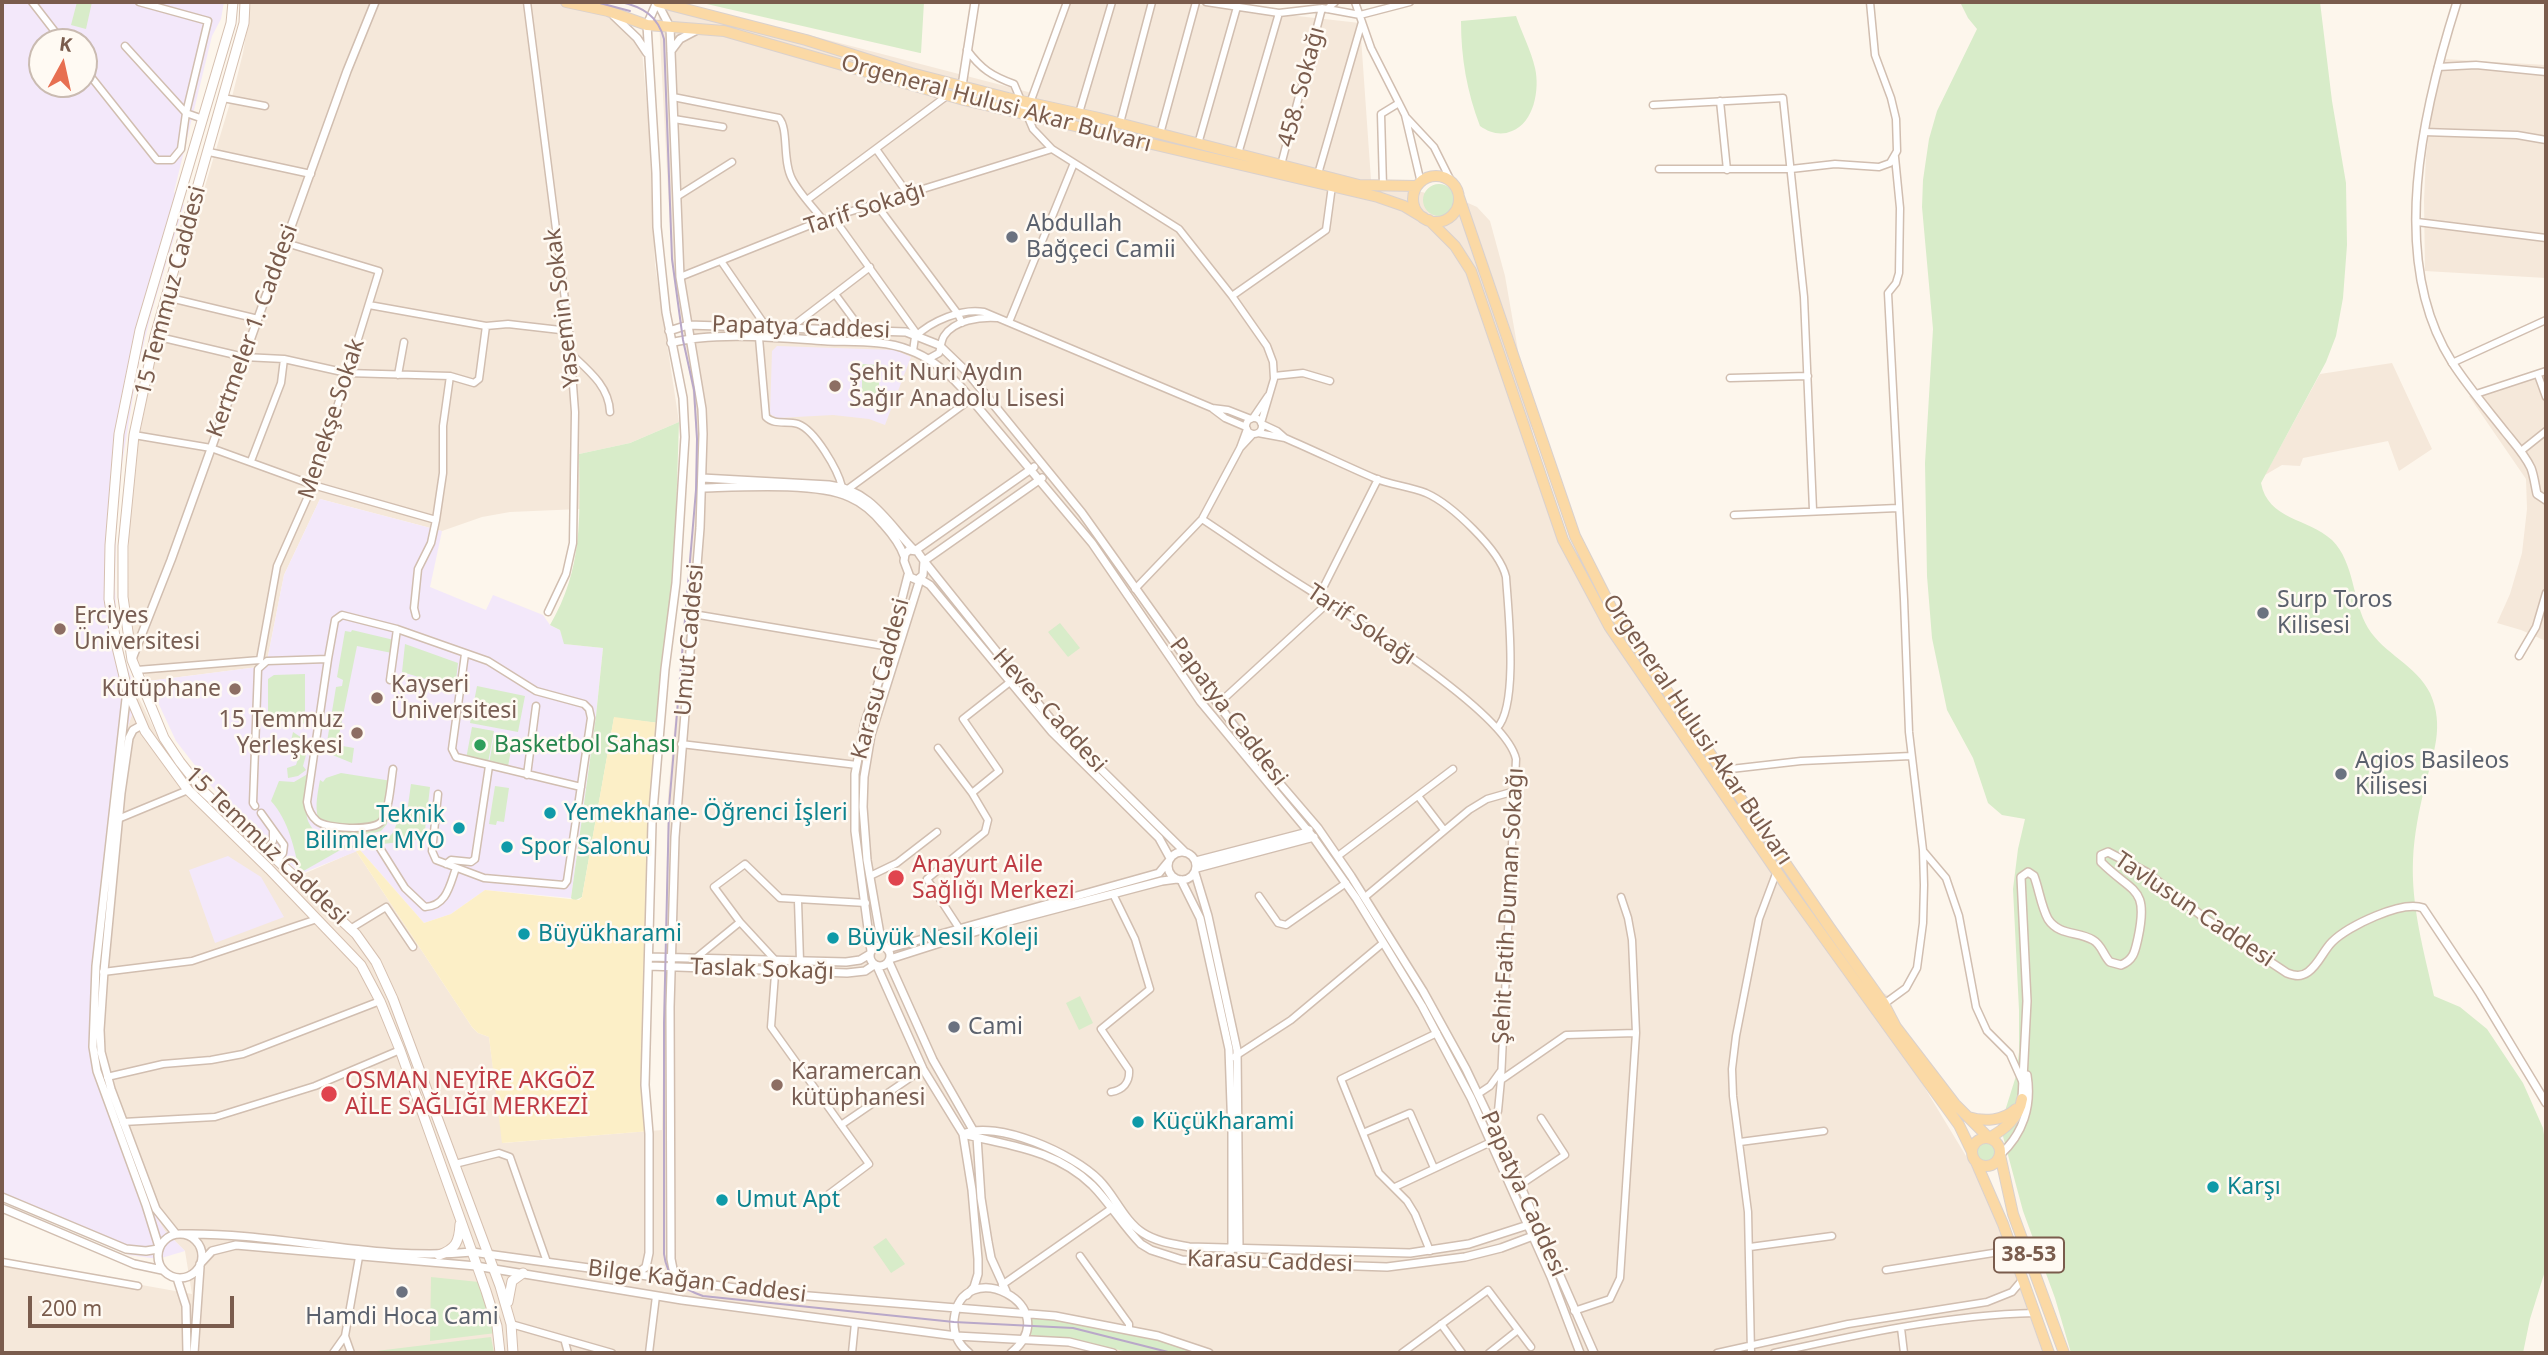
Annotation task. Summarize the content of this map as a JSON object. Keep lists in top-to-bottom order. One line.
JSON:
{"streets":{"main road":["Orgeneral Hulusi Akar Bulvarı","15 Temmuz Caddesi","38-53"],"street":["458. Sokağı","Tarif Sokağı","Yasemin Sokak","Papatya Caddesi","Kertmeler 1. Caddesi","Menekşe Sokak","Umut Caddesi","Karasu Caddesi","Heves Caddesi","Şehit Fatih Duman Sokağı","Tavlusun Caddesi","Taslak Sokağı","Bilge Kağan Caddesi"]},"crossings":[["458. Sokağı","Orgeneral Hulusi Akar Bulvarı"],["Orgeneral Hulusi Akar Bulvarı","Umut Caddesi"],["Orgeneral Hulusi Akar Bulvarı","Tavlusun Caddesi"],["Orgeneral Hulusi Akar Bulvarı","38-53"],["Tarif Sokağı","Umut Caddesi"],["Tarif Sokağı","Şehit Fatih Duman Sokağı"],["15 Temmuz Caddesi","Kertmeler 1. Caddesi"],["15 Temmuz Caddesi","Menekşe Sokak"],["15 Temmuz Caddesi","Bilge Kağan Caddesi"],["Papatya Caddesi","Umut Caddesi"],["Papatya Caddesi","Karasu Caddesi"],["Papatya Caddesi","Şehit Fatih Duman Sokağı"],["Kertmeler 1. Caddesi","Menekşe Sokak"],["Umut Caddesi","Taslak Sokağı"],["Umut Caddesi","Bilge Kağan Caddesi"],["Karasu Caddesi","Heves Caddesi"],["Karasu Caddesi","Taslak Sokağı"],["Tavlusun Caddesi","38-53"]],"places":["Abdullah Bağçeci Camii","Şehit Nuri Aydın Sağır Anadolu Lisesi","Surp Toros Kilisesi","Erciyes Üniversitesi","Kütüphane","Kayseri Üniversitesi","15 Temmuz Yerleşkesi","Basketbol Sahası","Agios Basileos Kilisesi","Yemekhane- Öğrenci İşleri","Teknik Bilimler MYO","Spor Salonu","Anayurt Aile Sağlığı Merkezi","Büyükharami","Büyük Nesil Koleji","Cami","Karamercan kütüphanesi","OSMAN NEYİRE AKGÖZ AİLE SAĞLIĞI MERKEZİ","Küçükharami","Karşı","Umut Apt","Hamdi Hoca Cami"],"scale_bar":"200 m","north":"top"}
